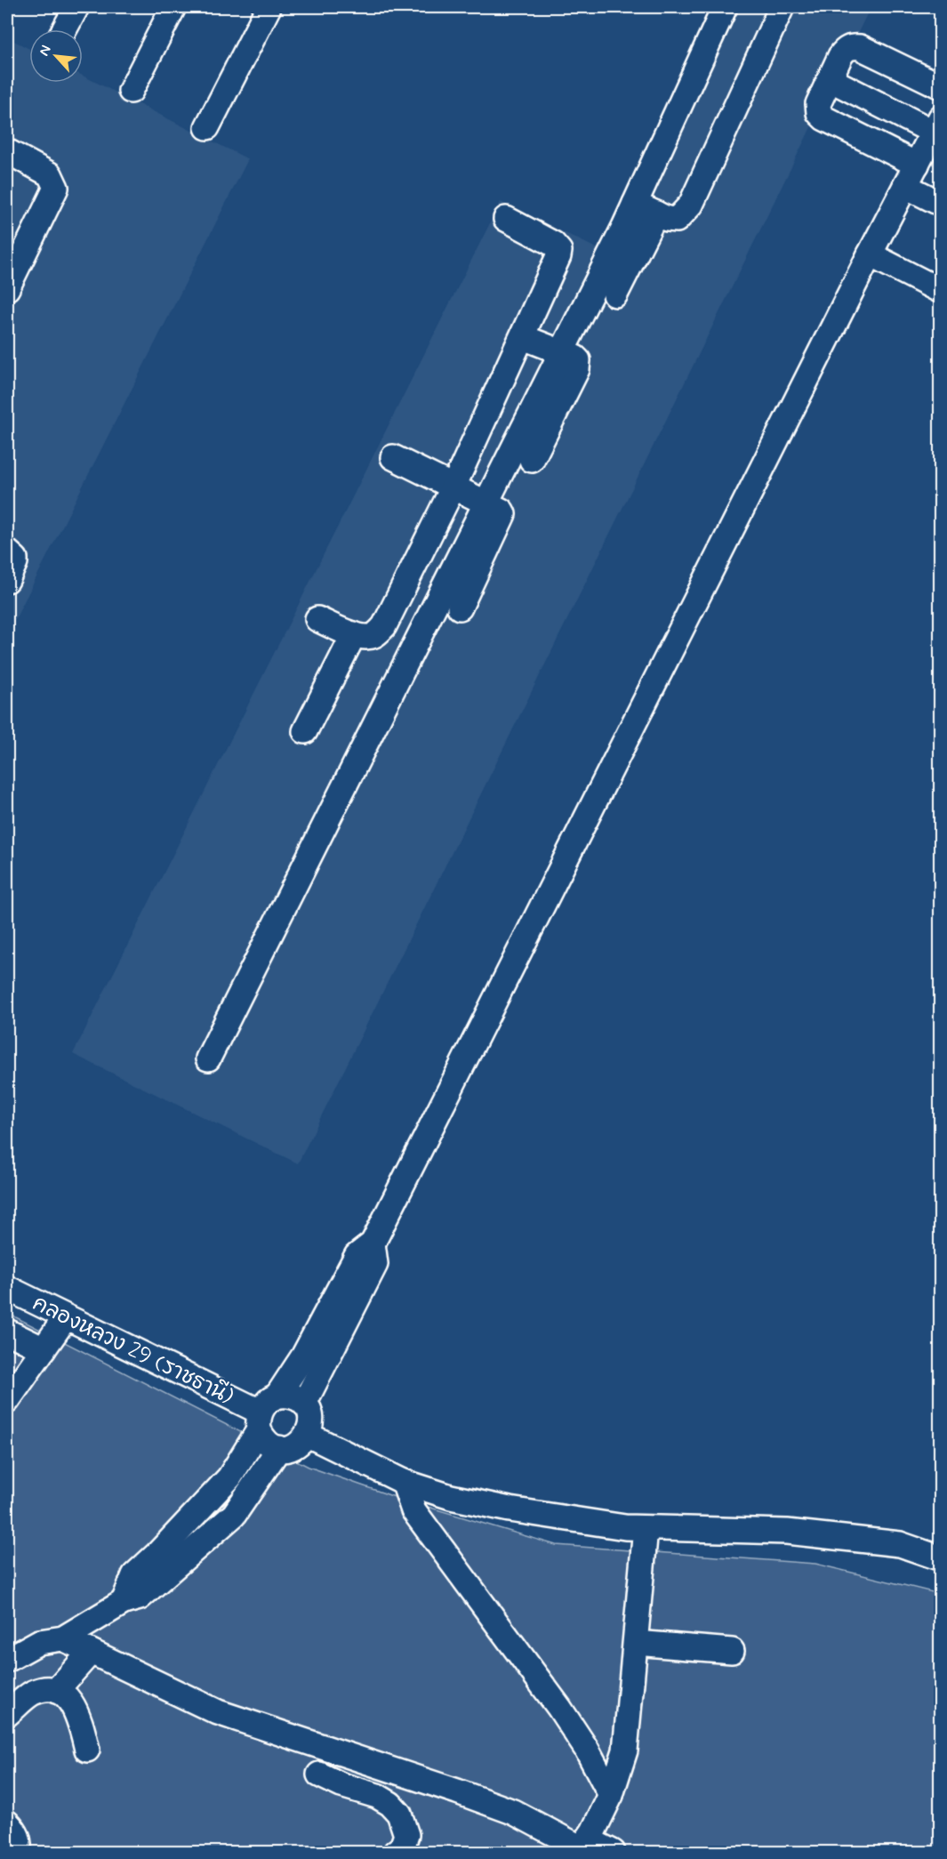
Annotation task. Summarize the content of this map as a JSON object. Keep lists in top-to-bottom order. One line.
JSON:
{"streets":{"street":["คลองหลวง 29 (ราชธานี)"]},"north":"top left"}
